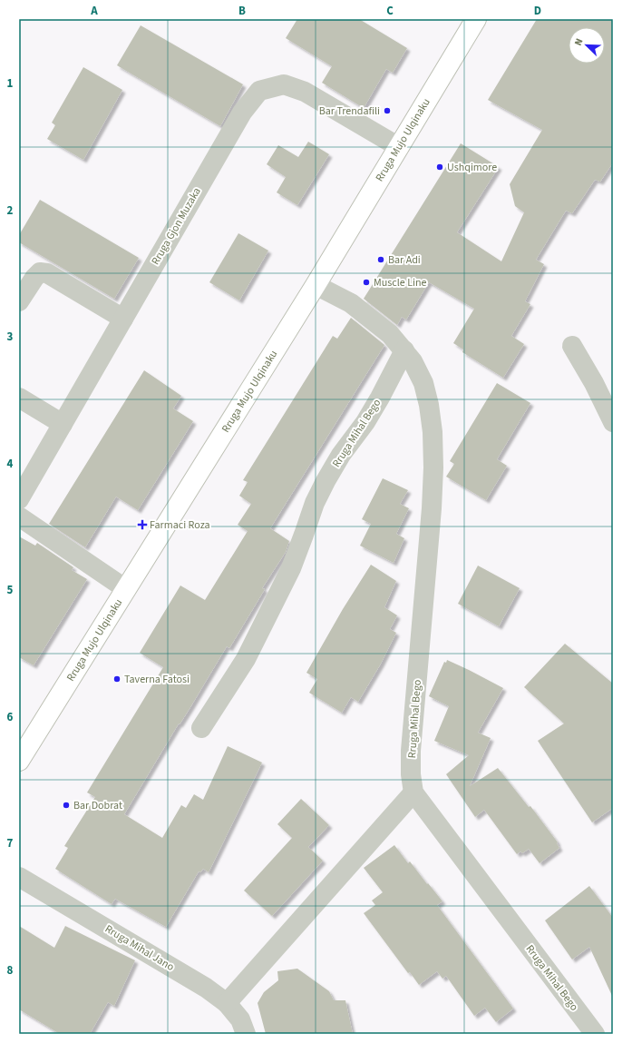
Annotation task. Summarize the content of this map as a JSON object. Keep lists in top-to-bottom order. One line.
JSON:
{"streets":{"main road":["Rruga Mujo Ulqinaku"],"street":["Rruga Gjon Muzaka","Rruga Mihal Bego","Rruga Mihal Jano"]},"crossings":[["Rruga Mujo Ulqinaku","Rruga Gjon Muzaka"],["Rruga Mujo Ulqinaku","Rruga Mihal Bego"]],"places":{"other":["Bar Trendafili","Ushqimore","Bar Adi","Muscle Line","Taverna Fatosi","Bar Dobrat"],"health":["Farmaci Roza"]},"north":"top left","grid":{"columns":["A","B","C","D"],"rows":["1","2","3","4","5","6","7","8"]}}
